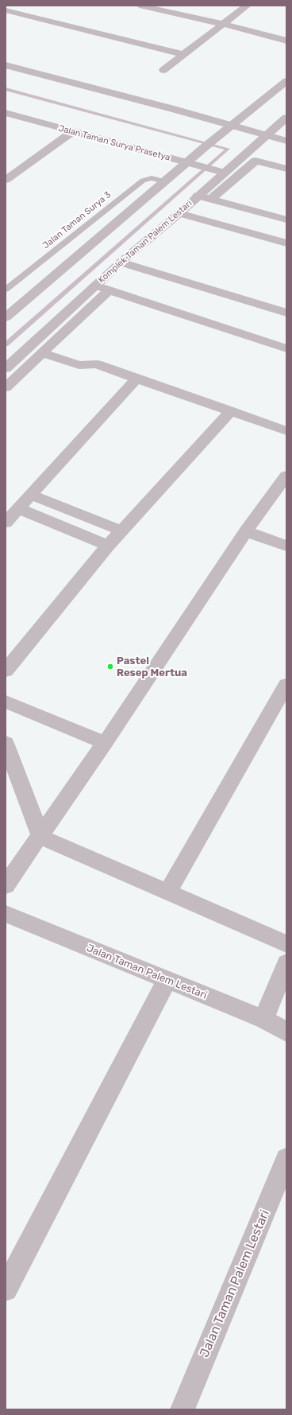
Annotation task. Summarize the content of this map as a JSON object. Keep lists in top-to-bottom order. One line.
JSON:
{"streets":{"street":["Jalan Taman Surya Prasetya","Komplek Taman Palem Lestari","Jalan Taman Palem Lestari"],"lane":["Jalan Taman Surya 3"]},"crossings":[["Jalan Taman Surya Prasetya","Komplek Taman Palem Lestari"]],"places":["Pastel Resep Mertua"]}
